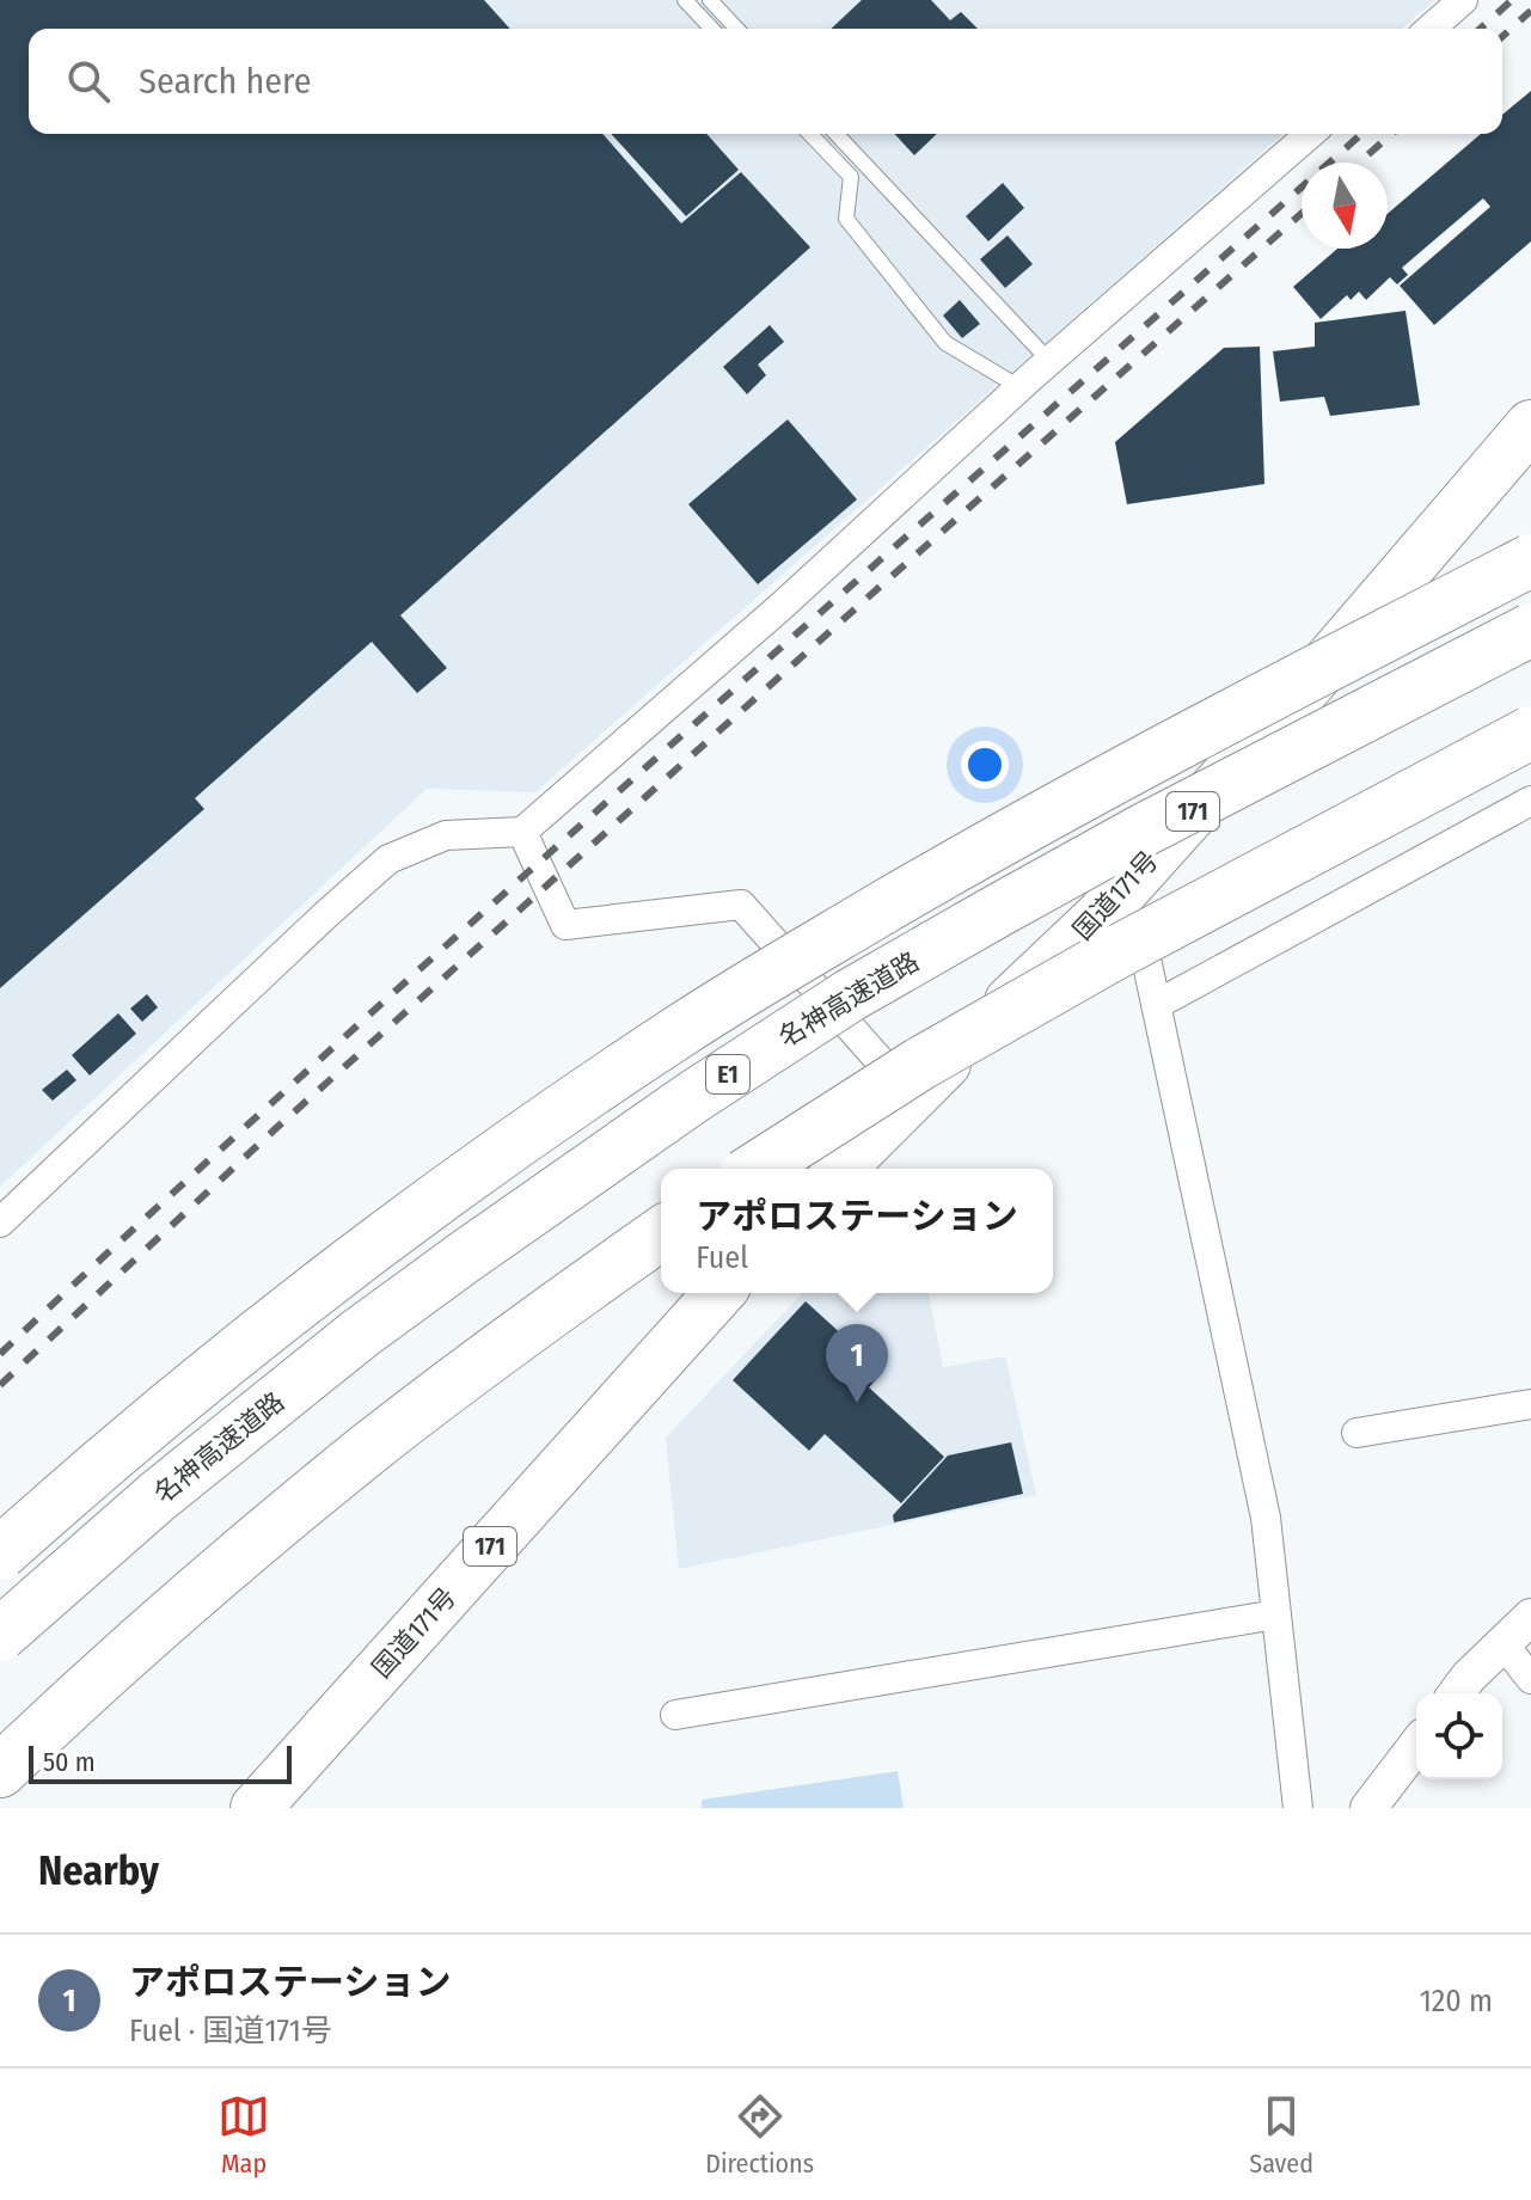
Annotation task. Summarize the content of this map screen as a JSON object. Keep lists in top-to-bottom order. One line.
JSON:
{"streets":{"highway":["171","国道171号","名神高速道路","E1"]},"scale_bar":"50 m","north":"bottom","page":{"search":"Search here","popup":["アポロステーション","Fuel"],"pins":"1","scale":"50 m","heading":"Nearby","list":[{"mark":"1","name":"アポロステーション","note":"Fuel · 国道171号","value":"120 m"}],"nav":["Map","Directions","Saved"]}}
